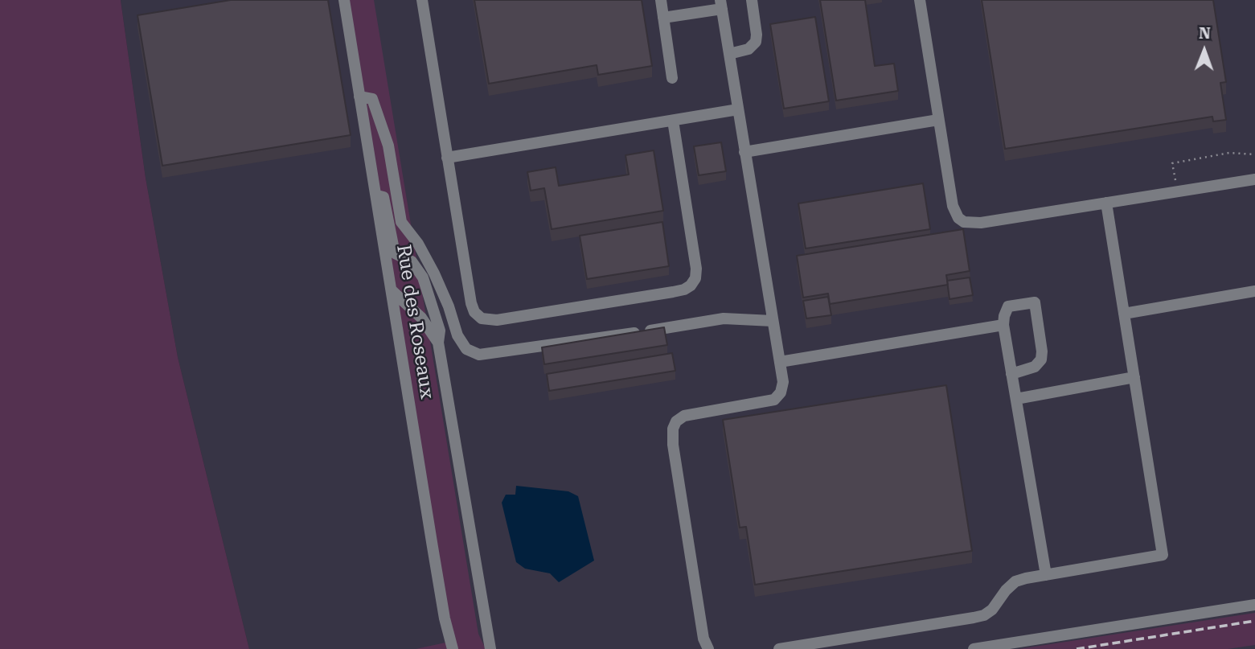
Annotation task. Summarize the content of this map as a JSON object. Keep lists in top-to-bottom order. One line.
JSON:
{"streets":{"street":["Rue des Roseaux"]},"north":"top"}
